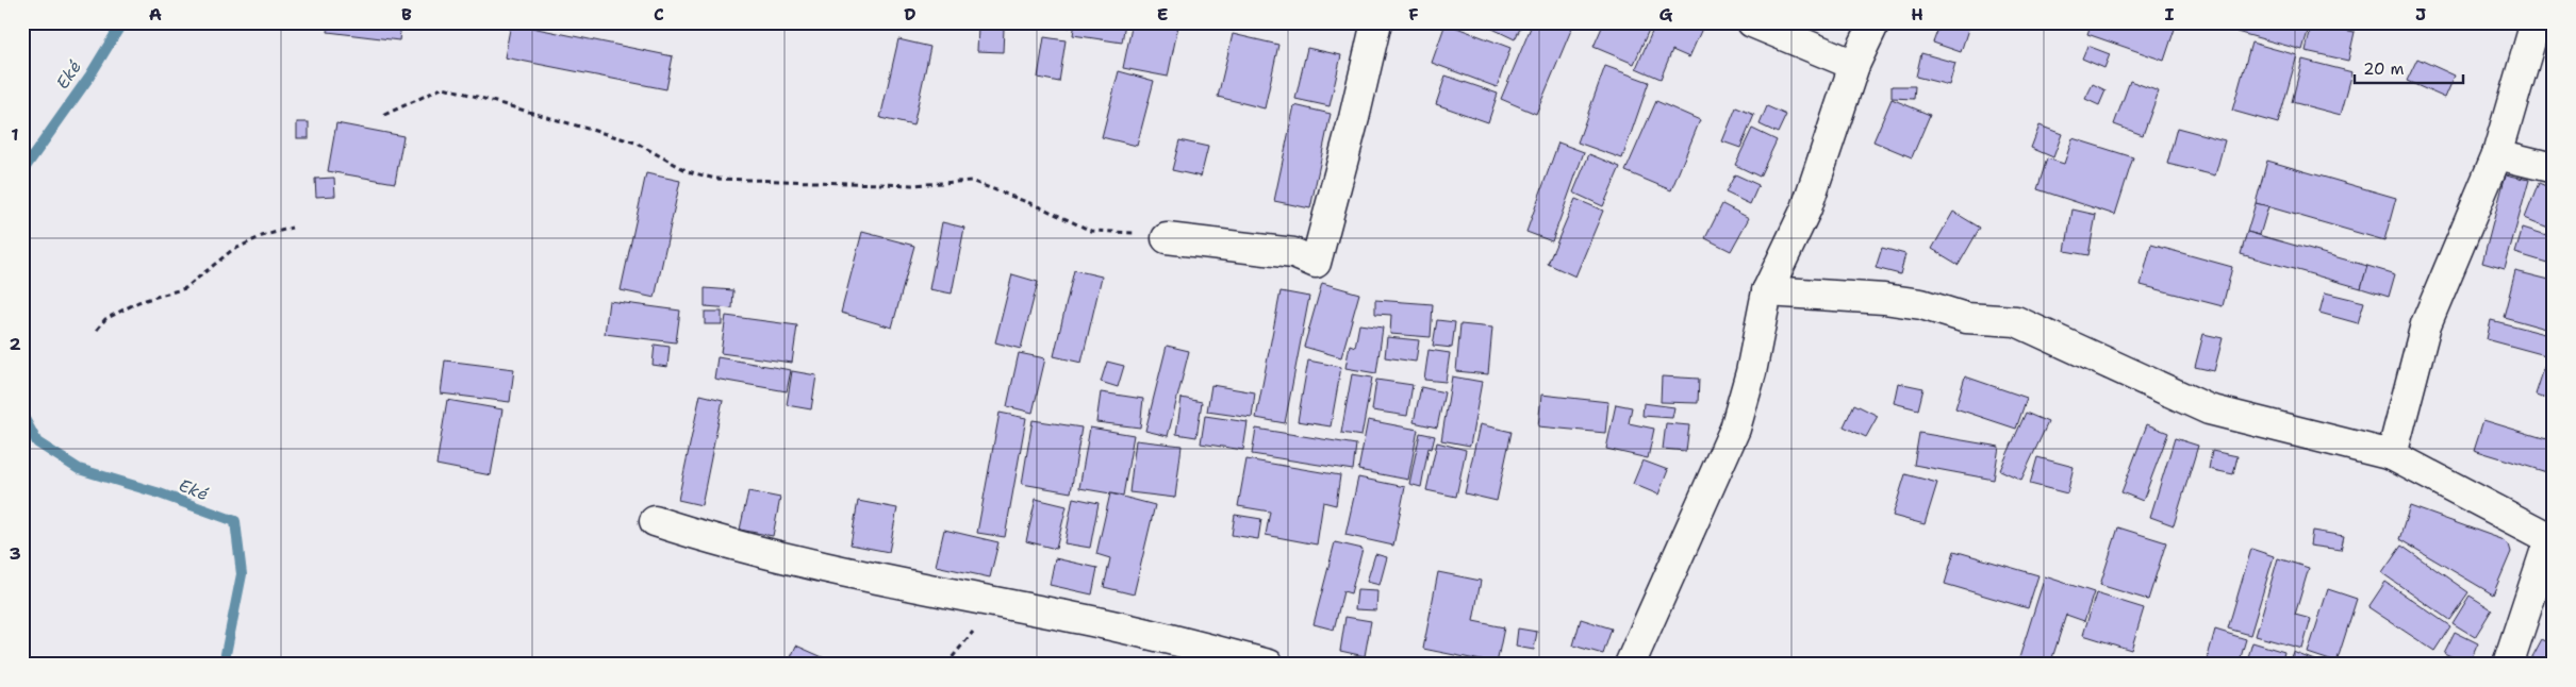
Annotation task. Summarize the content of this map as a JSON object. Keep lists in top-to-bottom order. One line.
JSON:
{"water":["Eké"],"scale_bar":"20 m","grid":{"columns":["A","B","C","D","E","F","G","H","I","J"],"rows":["1","2","3"]}}
